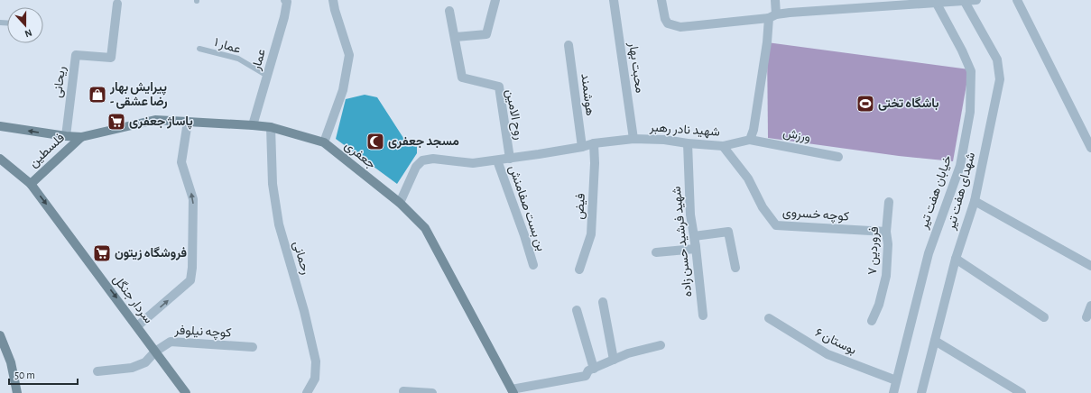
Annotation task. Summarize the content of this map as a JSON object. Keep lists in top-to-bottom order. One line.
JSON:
{"streets":{"main road":["فلسطین","جعفری","سردار جنگل"],"street":["عمار","محبت بهار","ریحانی","هوشمند","روح الامین","شهید نادر رهبر","ورزش","شهدای هفت تیر","خیابان هفت تیر","فیض","بن بست صفامنش","کوچه خسروی","شهید فرشید حسن زاده","فروردین ۷","رحمانی","کوچه نیلوفر","بوستان ۶"],"lane":["عمار ۱"]},"crossings":[["عمار ۱","عمار"],["عمار","جعفری"],["محبت بهار","شهید نادر رهبر"],["هوشمند","شهید نادر رهبر"],["روح الامین","شهید نادر رهبر"],["شهید نادر رهبر","ورزش"],["شهید نادر رهبر","جعفری"],["شهید نادر رهبر","فیض"],["شهید نادر رهبر","بن بست صفامنش"],["شهید نادر رهبر","کوچه خسروی"],["شهید نادر رهبر","شهید فرشید حسن زاده"],["فلسطین","جعفری"],["فلسطین","سردار جنگل"],["جعفری","رحمانی"],["خیابان هفت تیر","بوستان ۶"],["کوچه خسروی","فروردین ۷"],["سردار جنگل","کوچه نیلوفر"]],"one_way":["سردار جنگل"],"places":{"shop":["پیرایش بهار - رضا عشقی"],"sports":["باشگاه تختی"],"supermarket":["پاساژ جعفری","فروشگاه زیتون"],"mosque":["مسجد جعفری"]},"scale_bar":"50 m","north":"bottom"}
